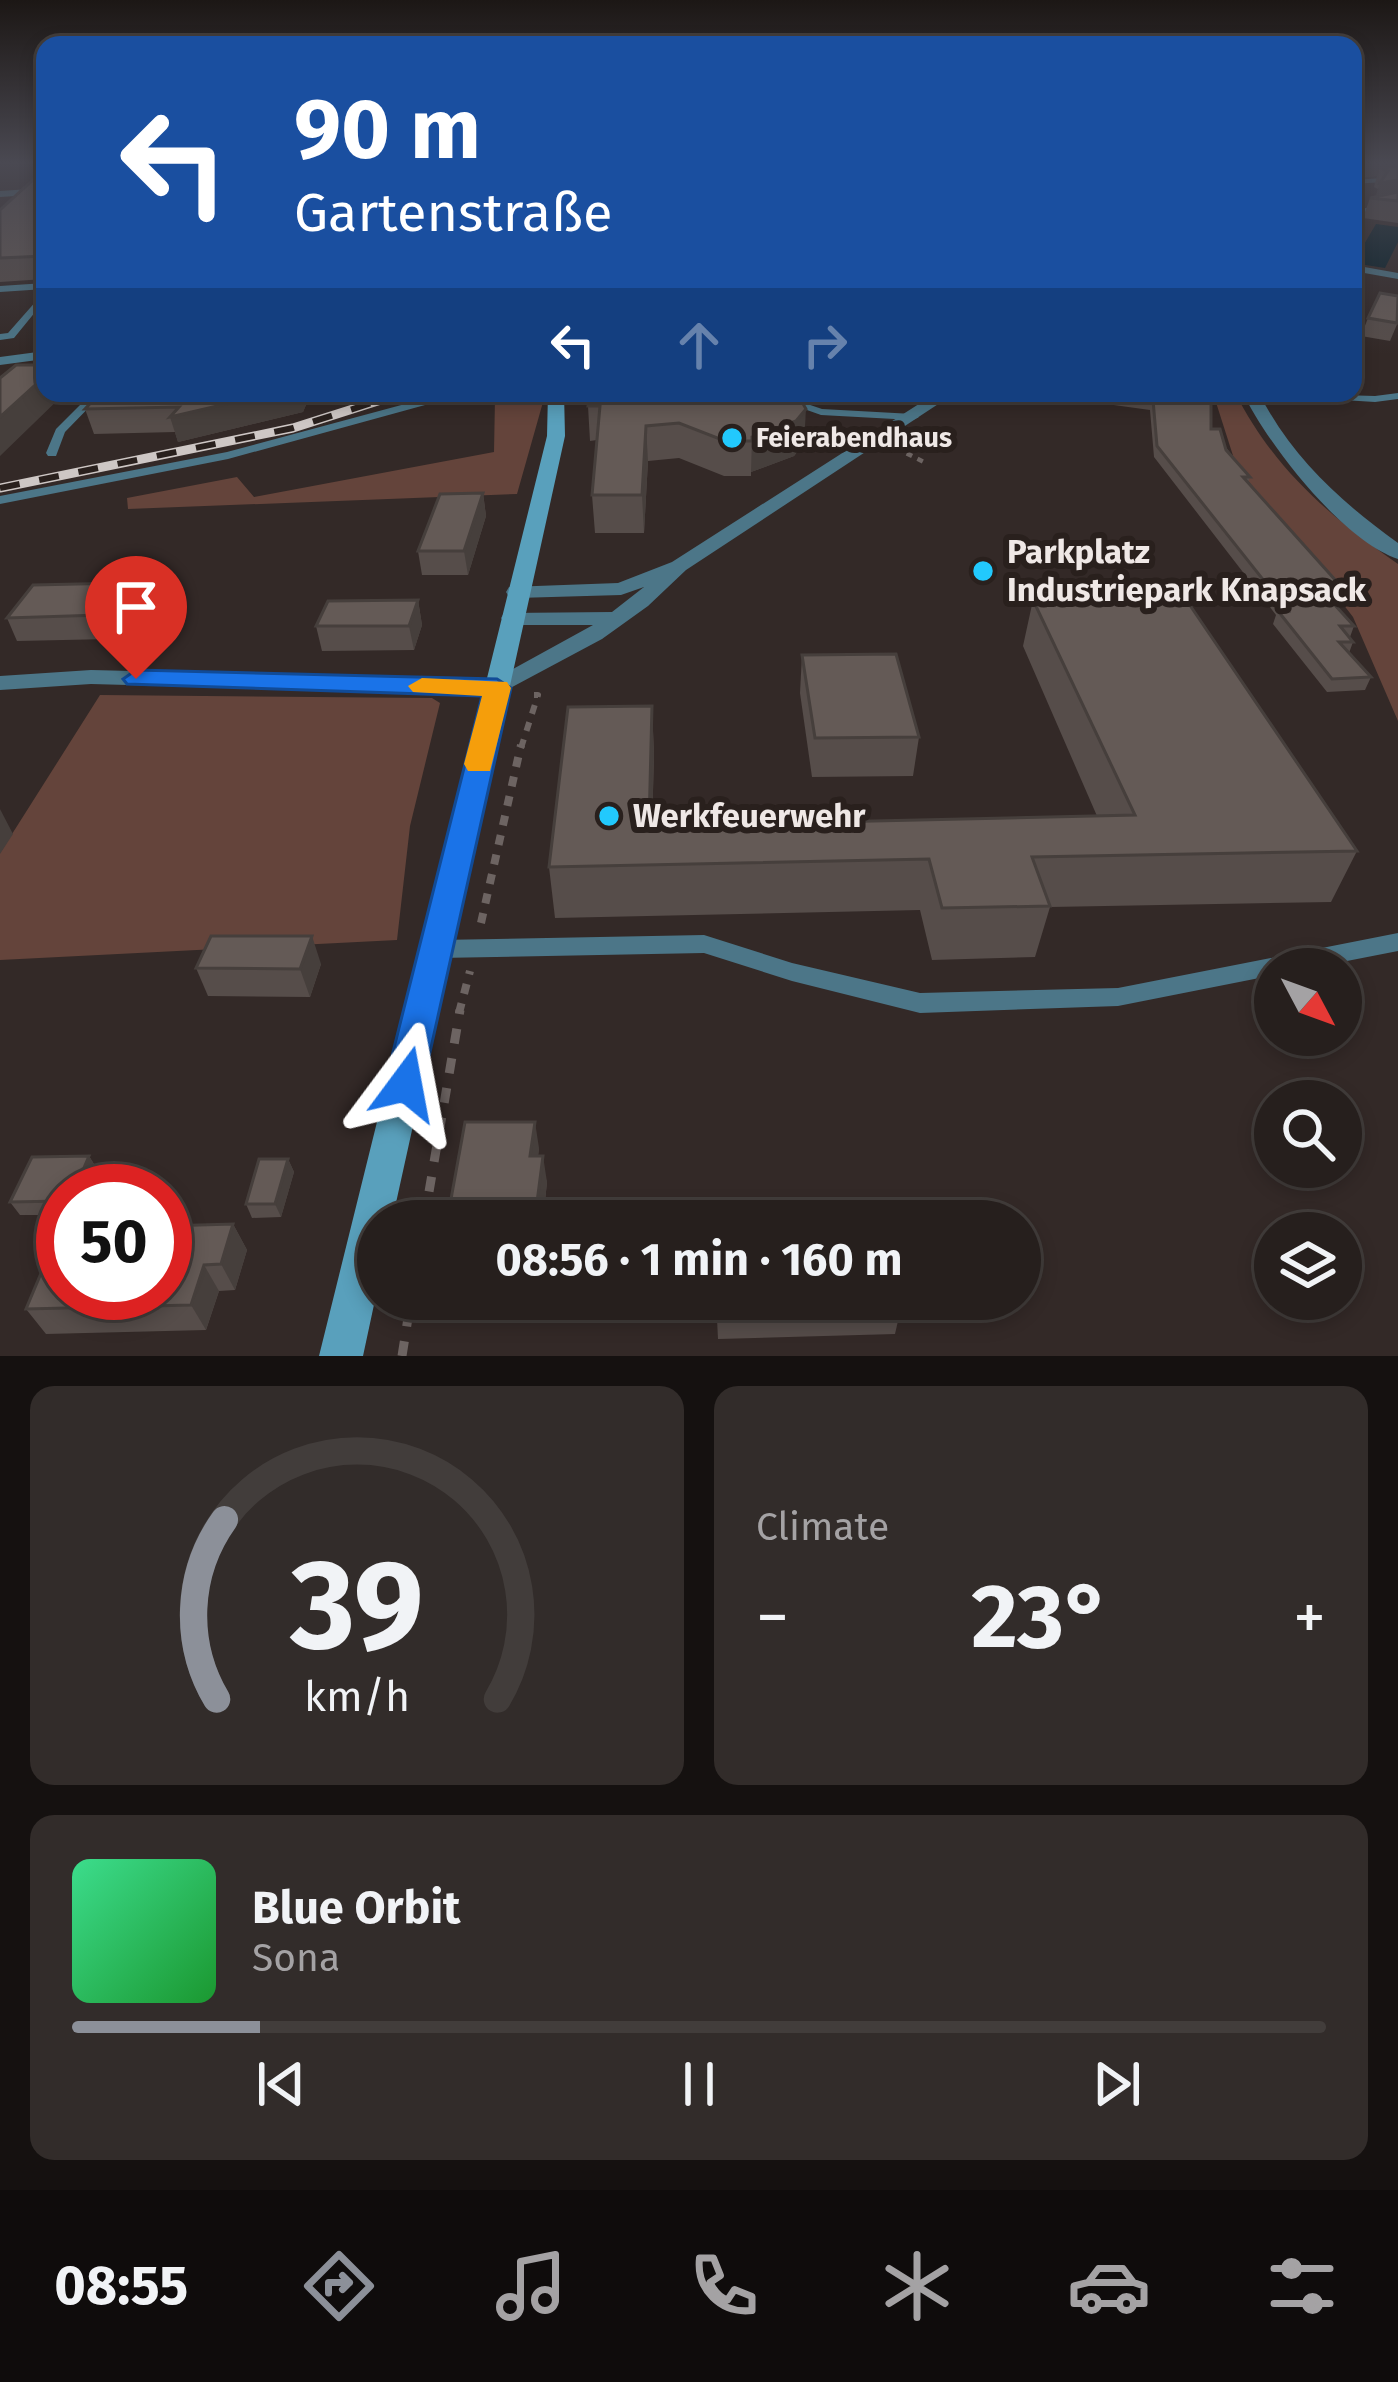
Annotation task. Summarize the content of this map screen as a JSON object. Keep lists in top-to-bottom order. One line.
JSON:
{"places":["Feierabendhaus","Parkplatz Industriepark Knapsack","Werkfeuerwehr"],"north":"bottom right","page":{"turn":["90 m","Gartenstraße"],"limit":"50","trip":"08:56 · 1 min · 160 m","tile":"Climate","heat":["−","23°","+"],"song":["Blue Orbit","Sona"],"tabs":"08:55","gauge":["39","km/h"]}}
